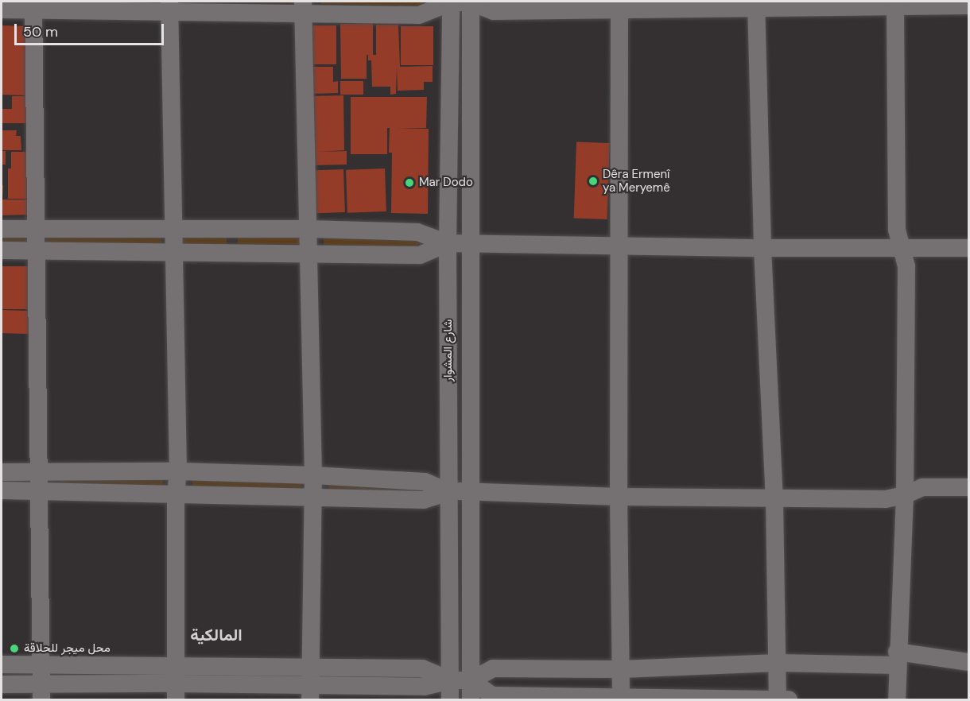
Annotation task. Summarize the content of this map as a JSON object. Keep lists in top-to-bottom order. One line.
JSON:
{"streets":{"street":["شارع المشوار"]},"districts":["المالكية"],"places":["Dêra Ermenî ya Meryemê","Mar Dodo","محل ميجر للحلاقة"],"scale_bar":"50 m"}
